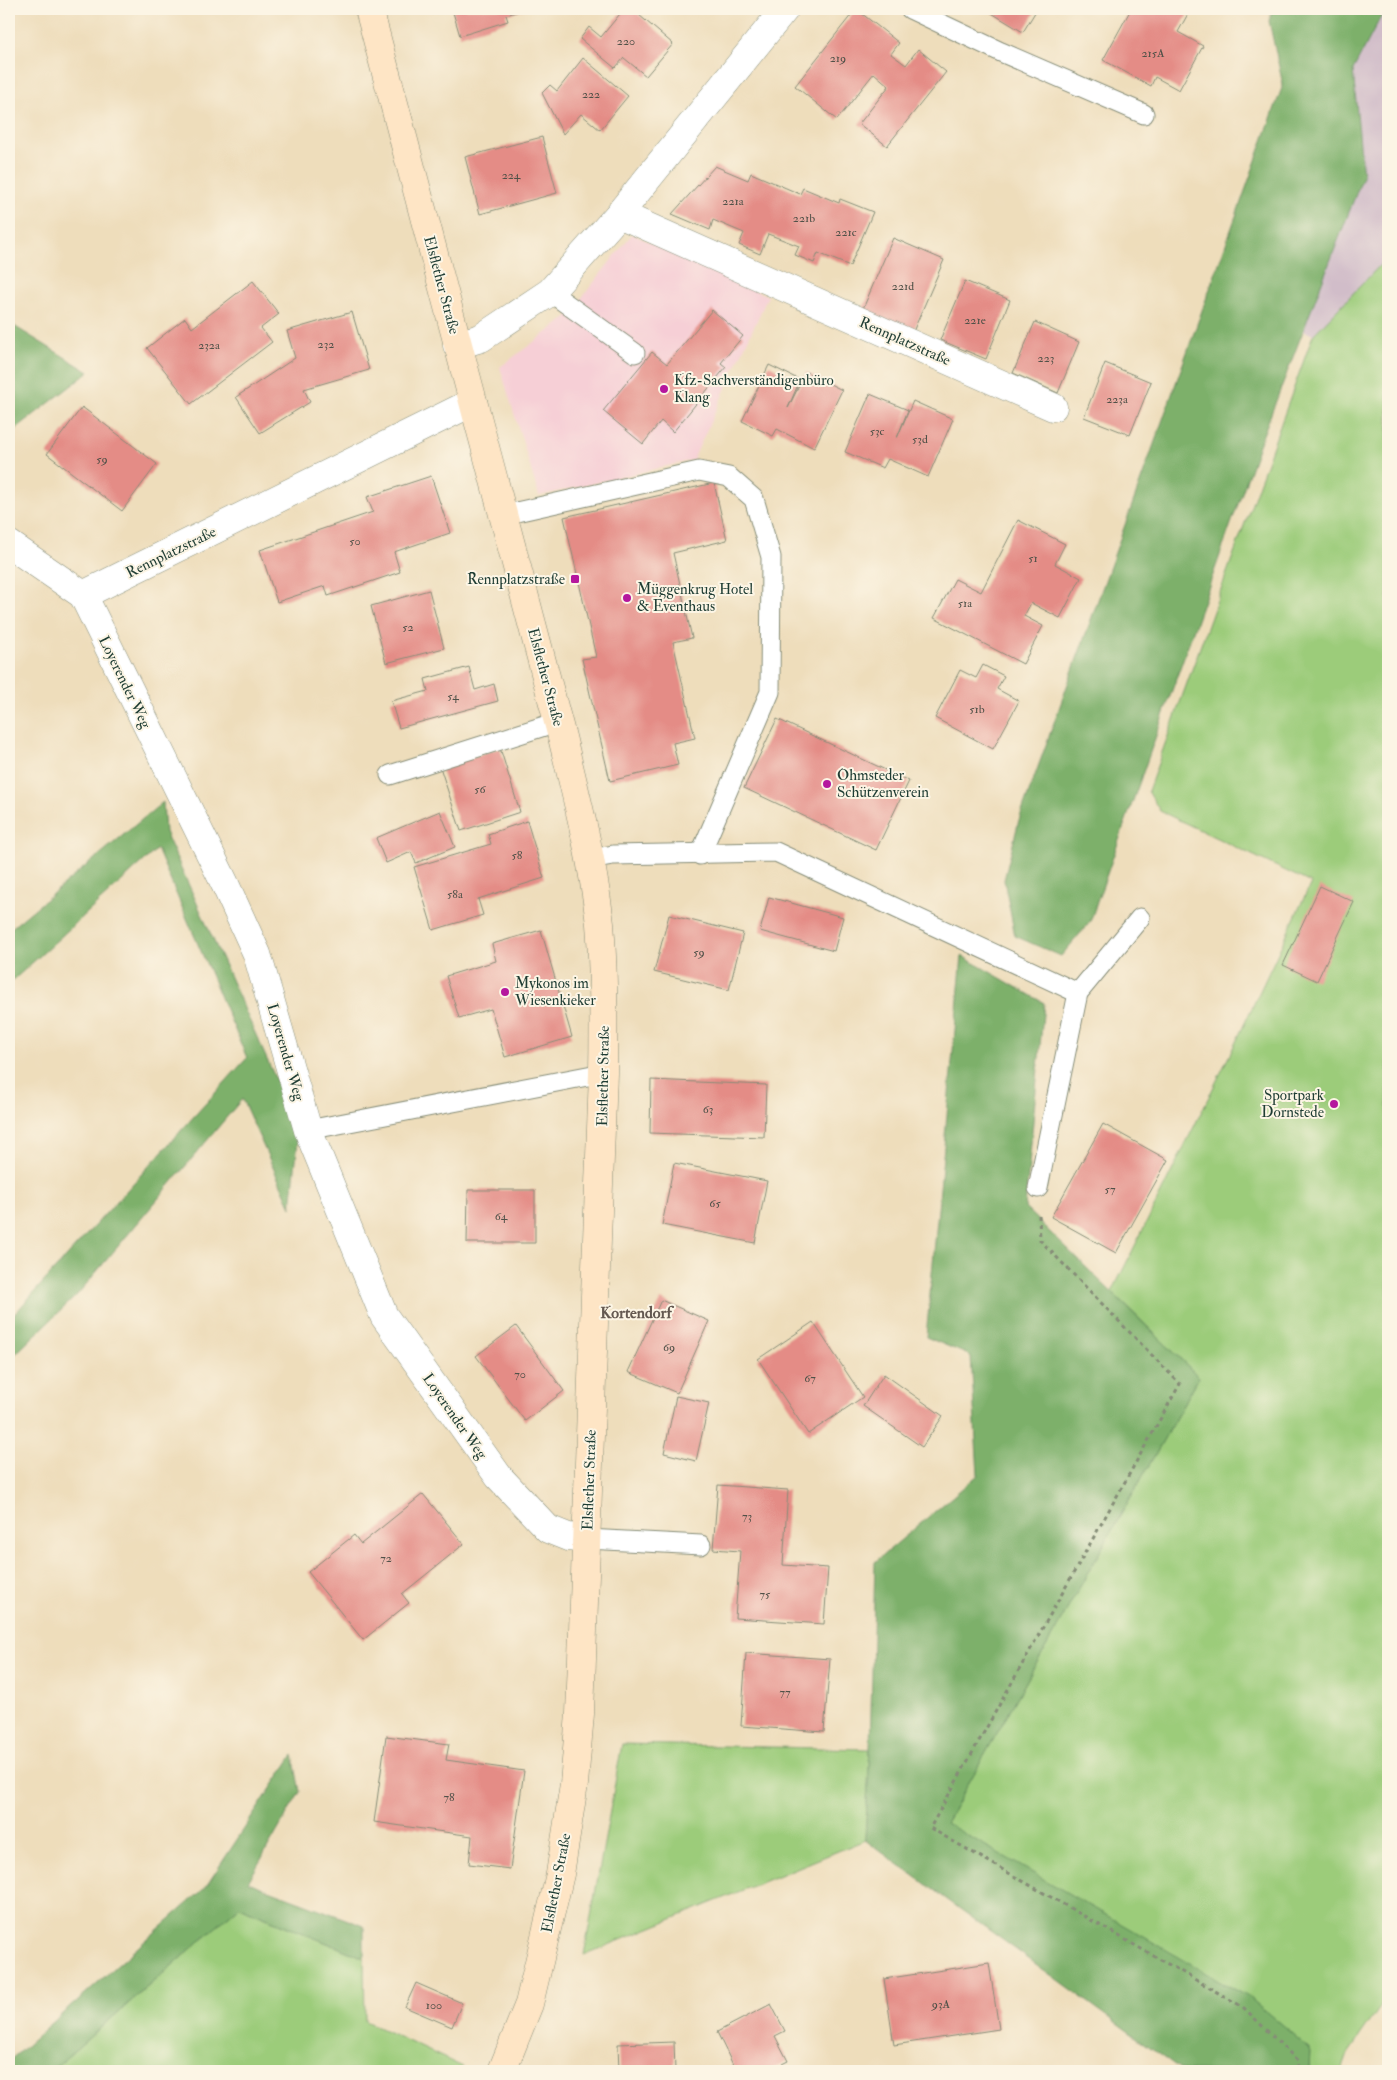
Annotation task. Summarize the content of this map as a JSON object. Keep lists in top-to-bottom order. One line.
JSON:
{"streets":{"main road":["Elsflether Straße"],"street":["Rennplatzstraße","Loyerender Weg"]},"crossings":[["Elsflether Straße","Rennplatzstraße"],["Elsflether Straße","Loyerender Weg"],["Rennplatzstraße","Loyerender Weg"]],"districts":["Kortendorf"],"places":{"other":["Kfz-Sachverständigenbüro Klang","Müggenkrug Hotel & Eventhaus","Ohmsteder Schützenverein","Mykonos im Wiesenkieker","Sportpark Dornstede"],"transit":["Rennplatzstraße"]},"house_numbers":["220","215A","219","222","224","221a","221b","221c","221d","221e","232","232a","223","223a","53c","53d","59","50","51","51a","52","54","51b","56","58","58a","59","63","57","65","64","69","70","67","73","72","75","77","78","93A","100"]}
